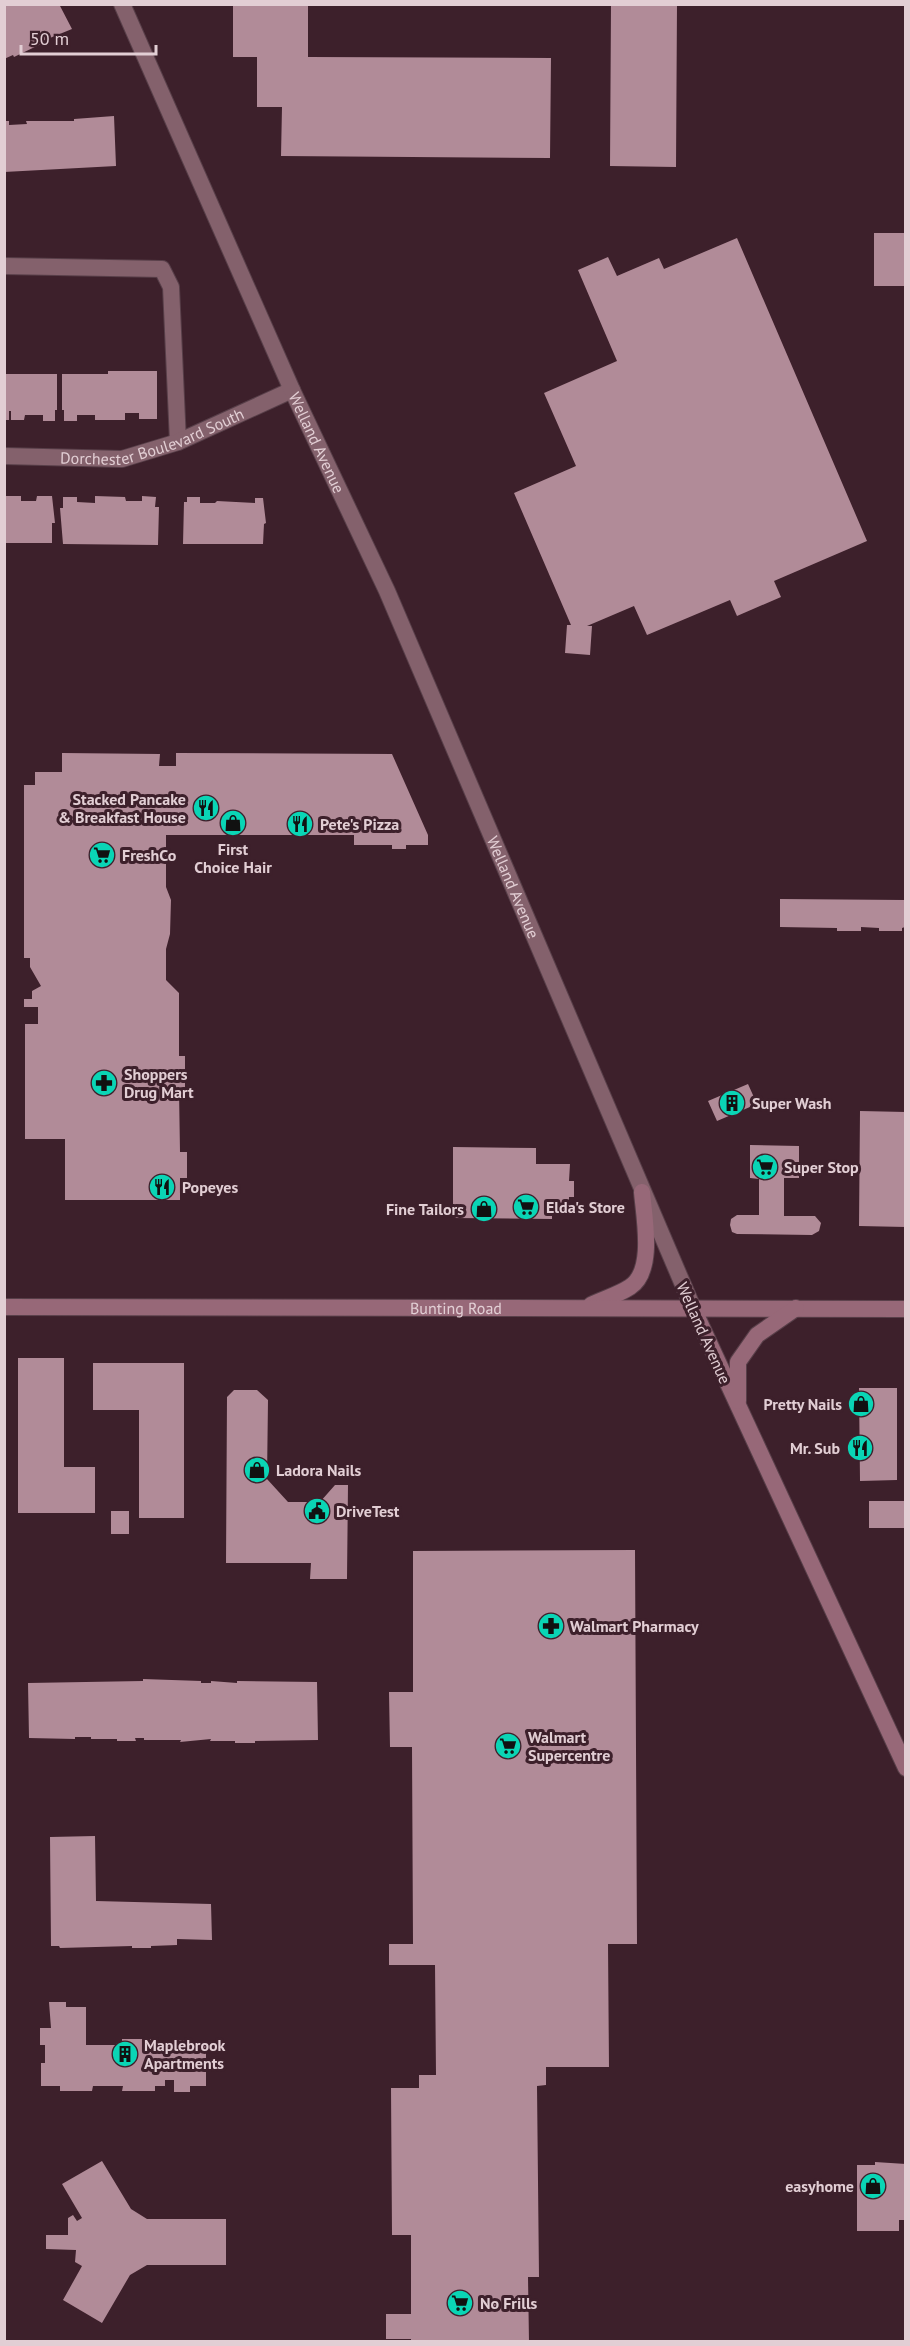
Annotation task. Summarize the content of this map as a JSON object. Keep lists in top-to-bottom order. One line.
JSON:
{"streets":{"main road":["Welland Avenue","Bunting Road"],"street":["Dorchester Boulevard South"]},"crossings":[["Dorchester Boulevard South","Welland Avenue"],["Welland Avenue","Bunting Road"]],"places":{"restaurant":["Stacked Pancake & Breakfast House","Pete's Pizza","Popeyes","Mr. Sub"],"shop":["First Choice Hair","Fine Tailors","Pretty Nails","Ladora Nails","easyhome"],"supermarket":["FreshCo","Super Stop","Elda's Store","Walmart Supercentre","No Frills"],"pharmacy":["Shoppers Drug Mart","Walmart Pharmacy"],"building":["Super Wash","Maplebrook Apartments"],"public building":["DriveTest"]},"scale_bar":"50 m"}
